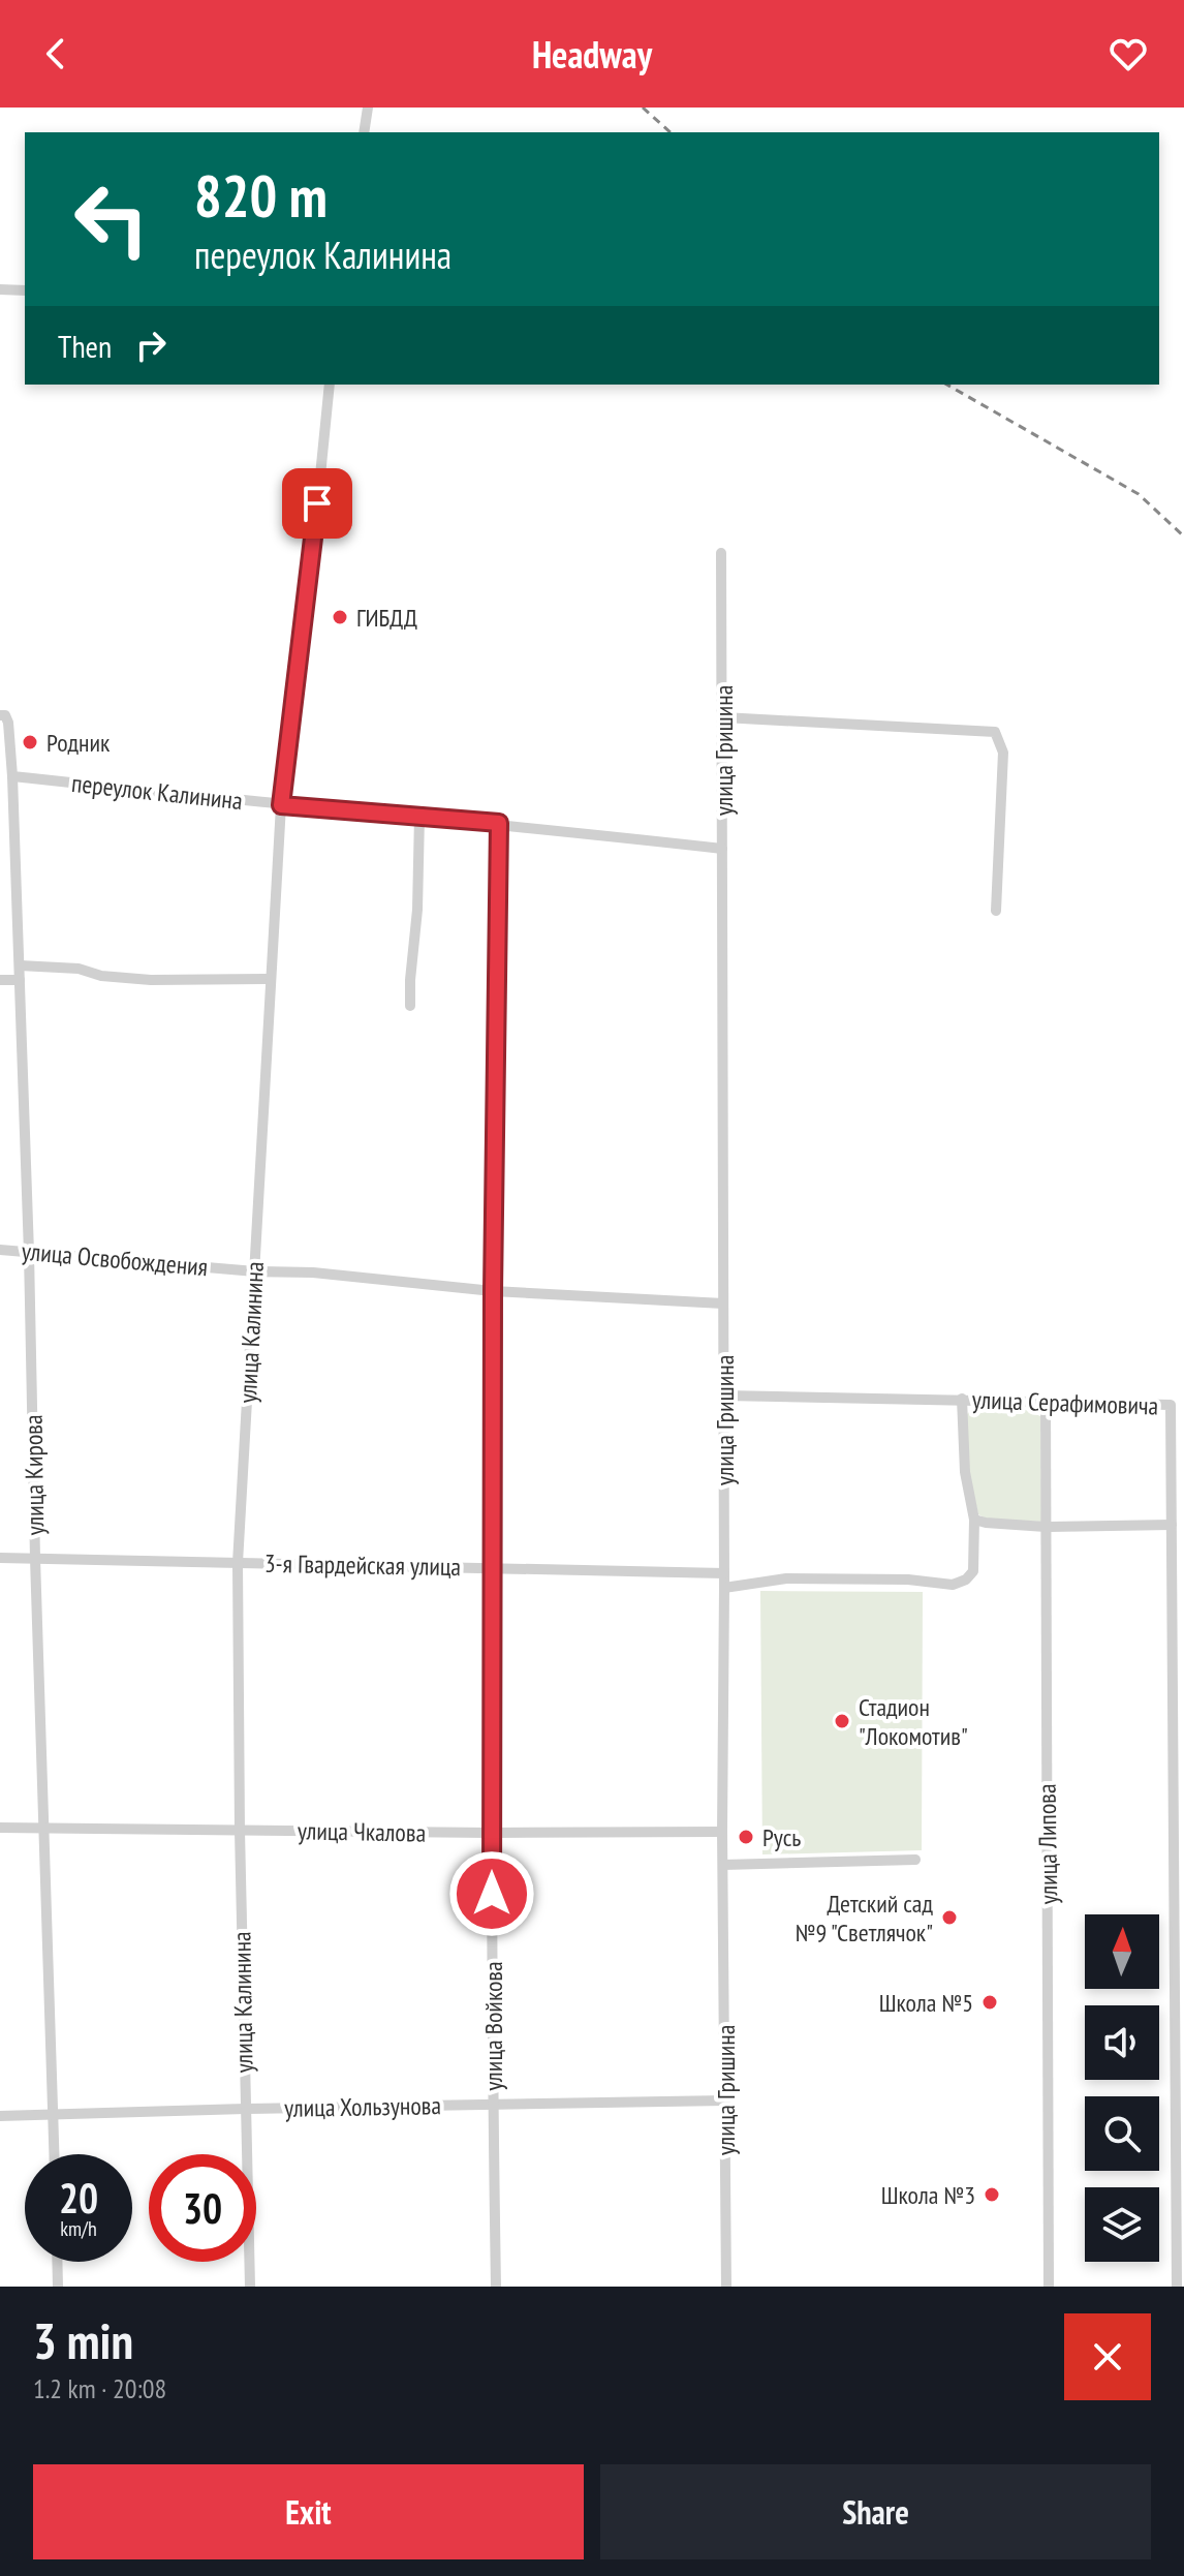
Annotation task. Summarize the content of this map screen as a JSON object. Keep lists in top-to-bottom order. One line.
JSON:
{"streets":{"street":["улица Гришина","переулок Калинина","улица Освобождения","улица Калинина","улица Серафимовича","улица Кирова","3-я Гвардейская улица","улица Чкалова","улица Липова","улица Войкова","улица Хользунова"]},"crossings":[["улица Гришина","переулок Калинина"],["улица Гришина","улица Освобождения"],["улица Гришина","улица Серафимовича"],["улица Гришина","3-я Гвардейская улица"],["улица Гришина","улица Чкалова"],["улица Гришина","улица Хользунова"],["переулок Калинина","улица Калинина"],["переулок Калинина","улица Кирова"],["переулок Калинина","улица Войкова"],["улица Освобождения","улица Калинина"],["улица Освобождения","улица Кирова"],["улица Освобождения","улица Войкова"],["улица Калинина","3-я Гвардейская улица"],["улица Калинина","улица Чкалова"],["улица Калинина","улица Хользунова"],["улица Серафимовича","улица Липова"],["улица Кирова","3-я Гвардейская улица"],["улица Кирова","улица Чкалова"],["улица Кирова","улица Хользунова"],["3-я Гвардейская улица","улица Войкова"],["улица Чкалова","улица Войкова"],["улица Войкова","улица Хользунова"]],"places":["ГИБДД","Родник","Стадион \"Локомотив\"","Русь","Детский сад №9 \"Светлячок\"","Школа №5","Школа №3"],"north":"top","page":{"header":"Headway","turn":["820 m","переулок Калинина"],"then":"Then","speed":"20 km/h","limit":"30","heading":["3 min","1.2 km · 20:08"],"buttons":["Exit","Share"]}}
